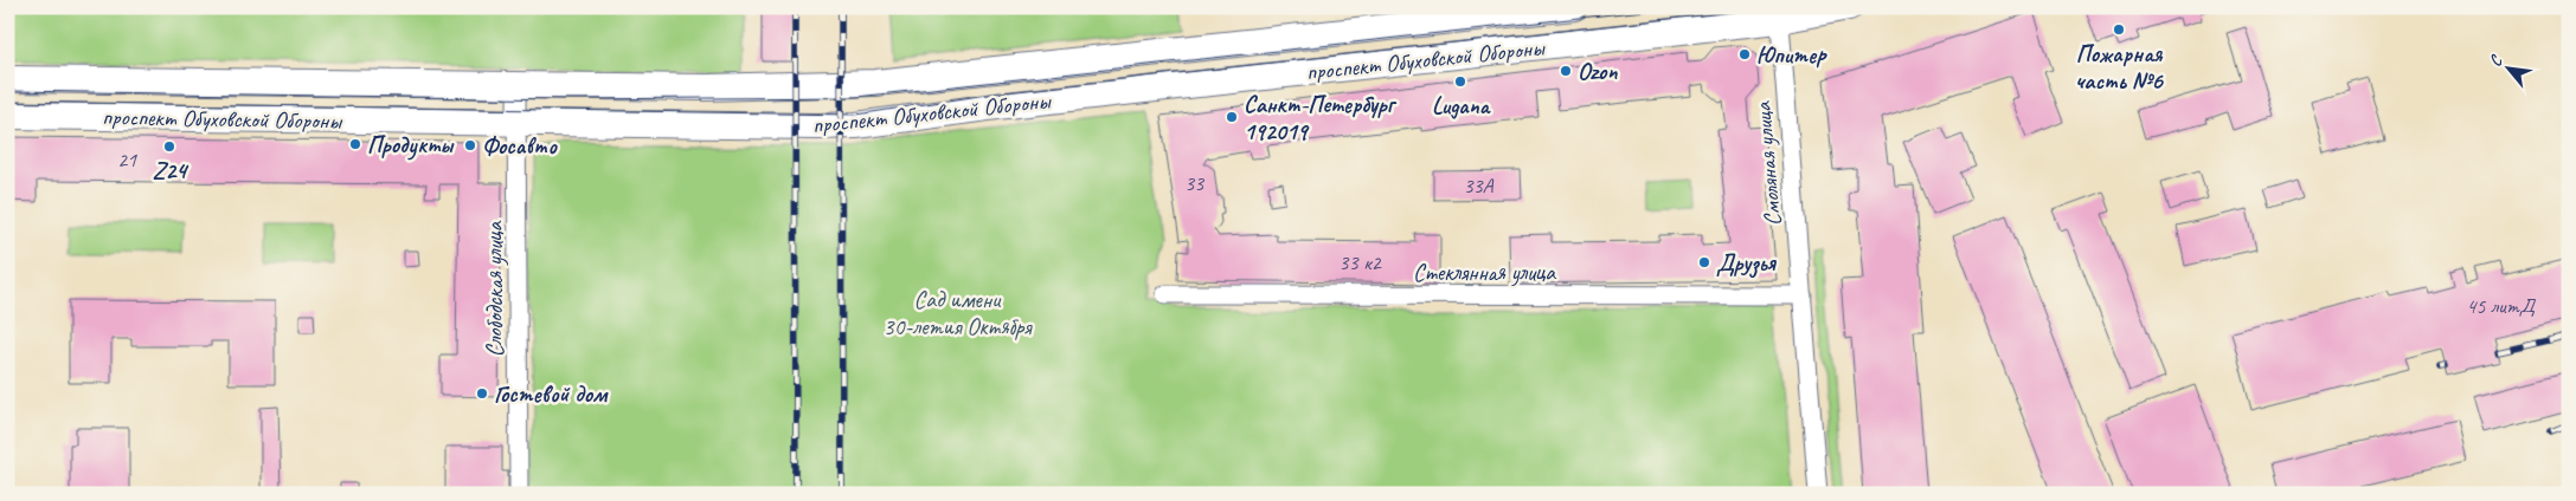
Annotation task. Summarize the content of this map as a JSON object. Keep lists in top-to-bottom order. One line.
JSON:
{"streets":{"main road":["проспект Обуховской Обороны"],"street":["Смоляная улица","Стеклянная улица","Слободская улица"]},"crossings":[["проспект Обуховской Обороны","Смоляная улица"],["проспект Обуховской Обороны","Слободская улица"],["Смоляная улица","Стеклянная улица"]],"parks":["Сад имени 30-летия Октября"],"places":["Пожарная часть №6","Юпитер","Ozon","Lugana","Санкт-Петербург 192019","Продукты","Фосавто","Z24","Друзья","Гостевой дом"],"house_numbers":["21","33","33А","33 к2","45 литД"],"north":"top left"}
